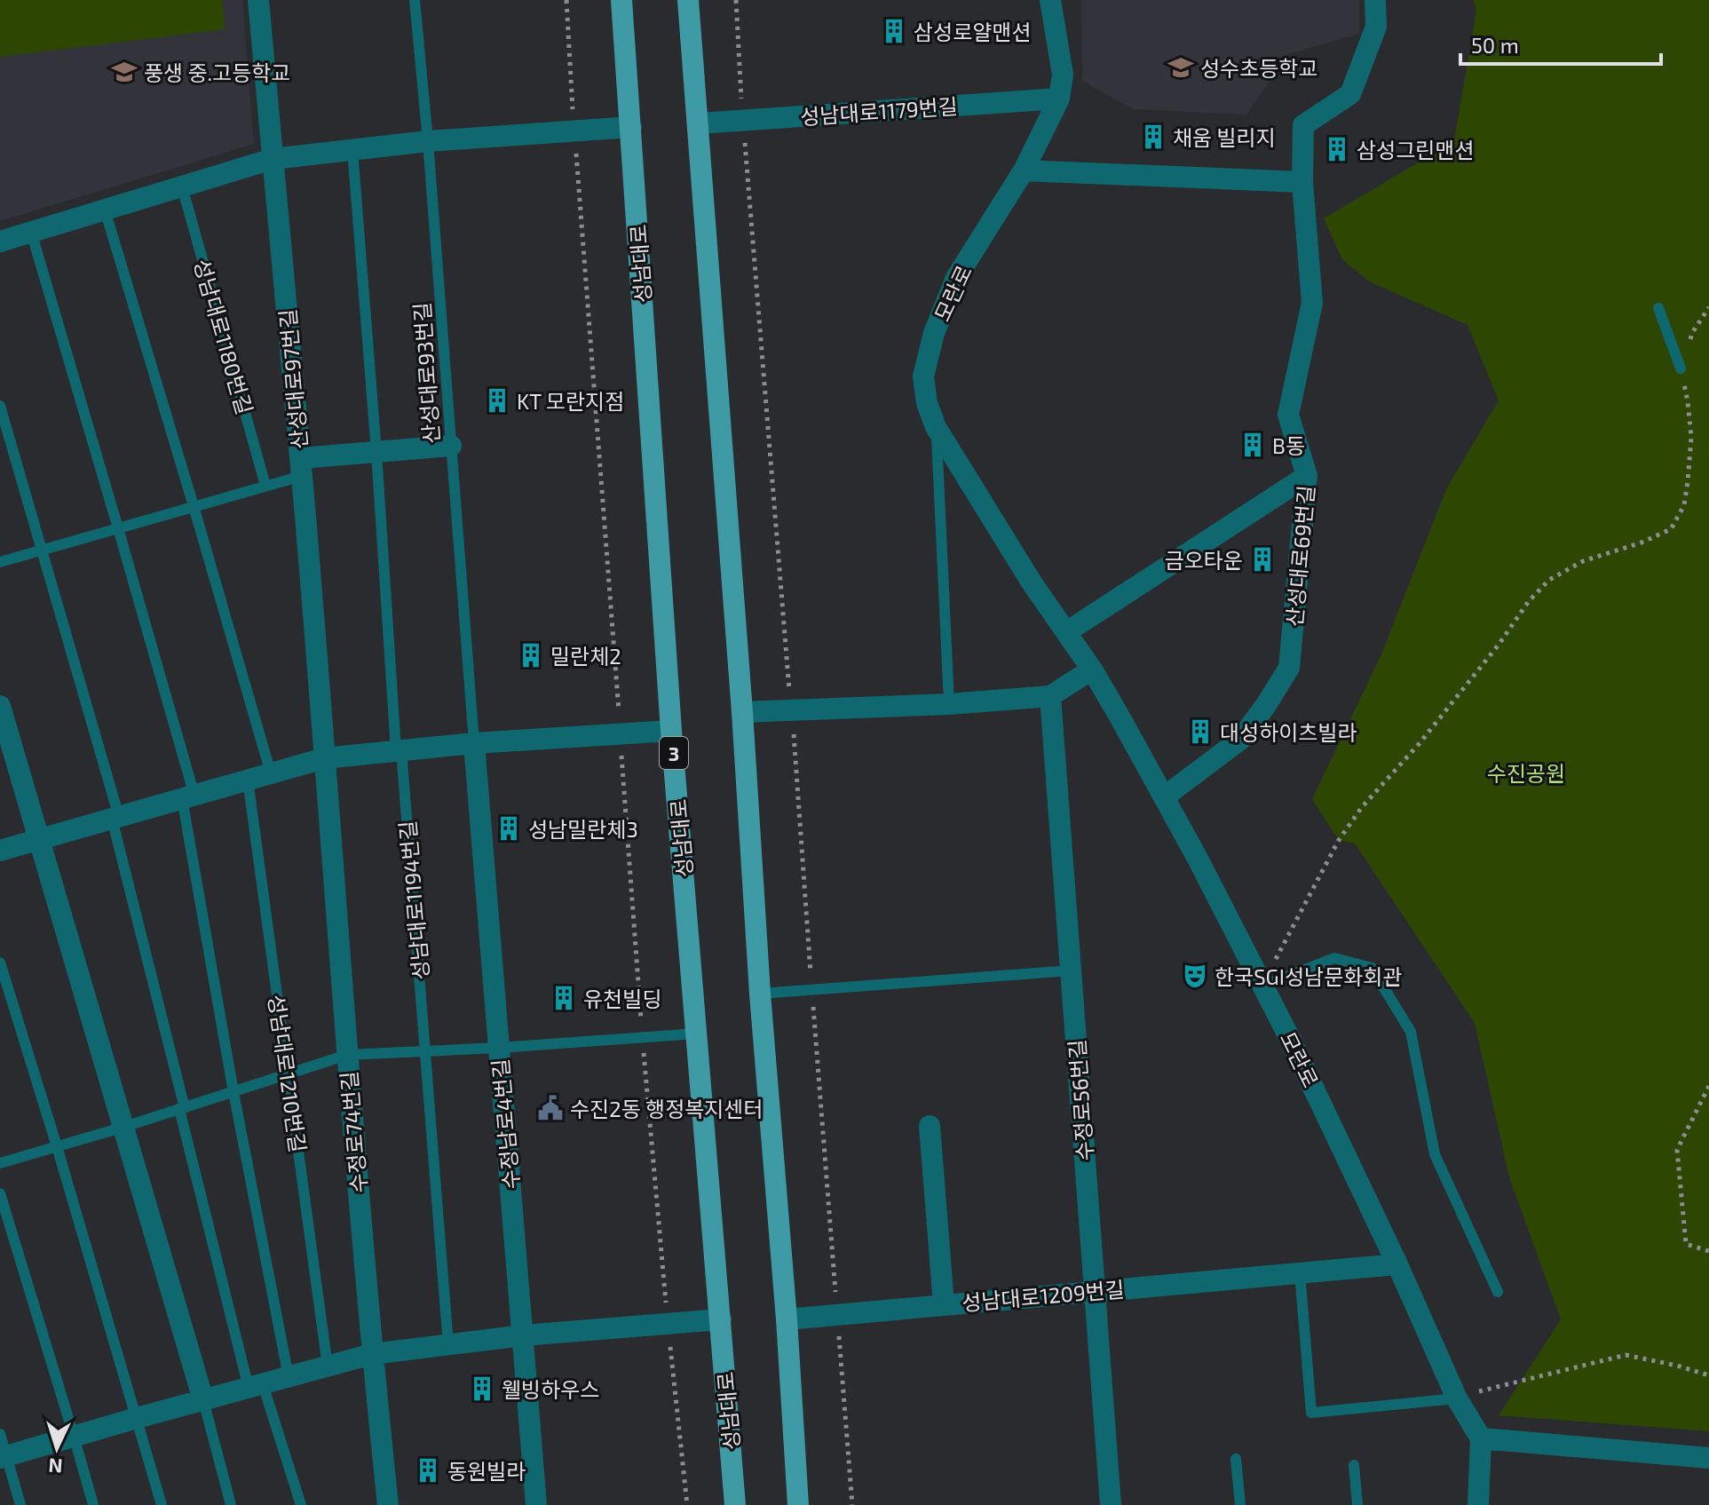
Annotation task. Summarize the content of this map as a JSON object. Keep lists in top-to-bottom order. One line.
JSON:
{"streets":{"main road":["성남대로","3"],"street":["성남대로1179번길","모란로","산성대로97번길","산성대로69번길","수정로56번길","수정남로4번길","수정로74번길","성남대로1209번길"],"lane":["성남대로1180번길","산성대로93번길","성남대로1194번길","성남대로1210번길"]},"crossings":[["성남대로1179번길","모란로"],["모란로","산성대로69번길"],["모란로","성남대로1209번길"],["산성대로93번길","수정남로4번길"],["산성대로97번길","수정로74번길"],["수정로56번길","성남대로1209번길"]],"parks":["수진공원"],"places":{"building":["삼성로얄맨션","채움 빌리지","삼성그린맨션","KT 모란지점","B동","금오타운","밀란체2","대성하이츠빌라","성남밀란체3","유천빌딩","웰빙하우스","동원빌라"],"school or university":["성수초등학교","풍생 중.고등학교"],"theatre":["한국SGI성남문화회관"],"public building":["수진2동 행정복지센터"]},"scale_bar":"50 m","north":"bottom"}
